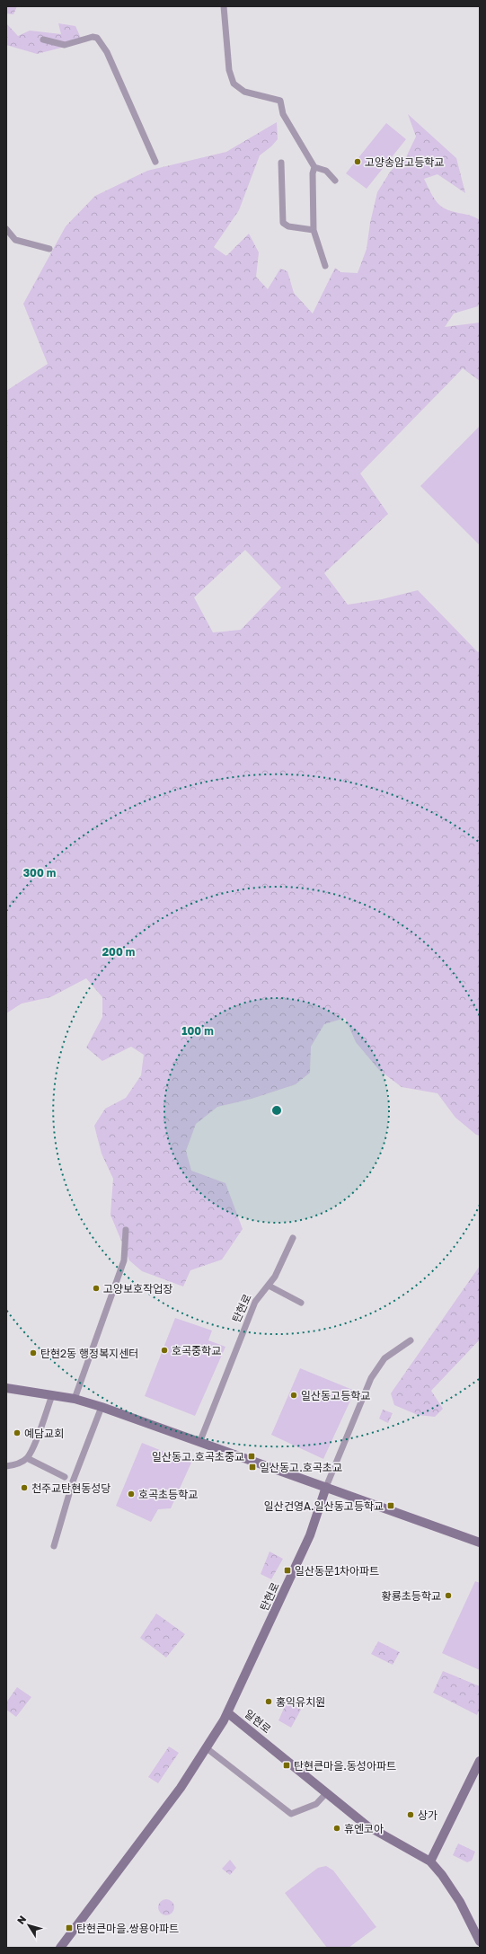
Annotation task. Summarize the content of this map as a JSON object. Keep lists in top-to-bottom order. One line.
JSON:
{"streets":{"main road":["탄현로","일현로"]},"crossings":[["탄현로","일현로"]],"places":{"other":["고양송암고등학교","고양보호작업장","호곡중학교","탄현2동 행정복지센터","일산동고등학교","예담교회","천주교탄현동성당","호곡초등학교","황룡초등학교","홍익유치원","상가","휴엔코아"],"transit":["일산동고.호곡초중교","일산동고.호곡초교","일산건영A.일산동고등학교","일산동문1차아파트","탄현큰마을.동성아파트","탄현큰마을.쌍용아파트"]},"north":"top left","rings":["300 m","200 m","100 m"]}
